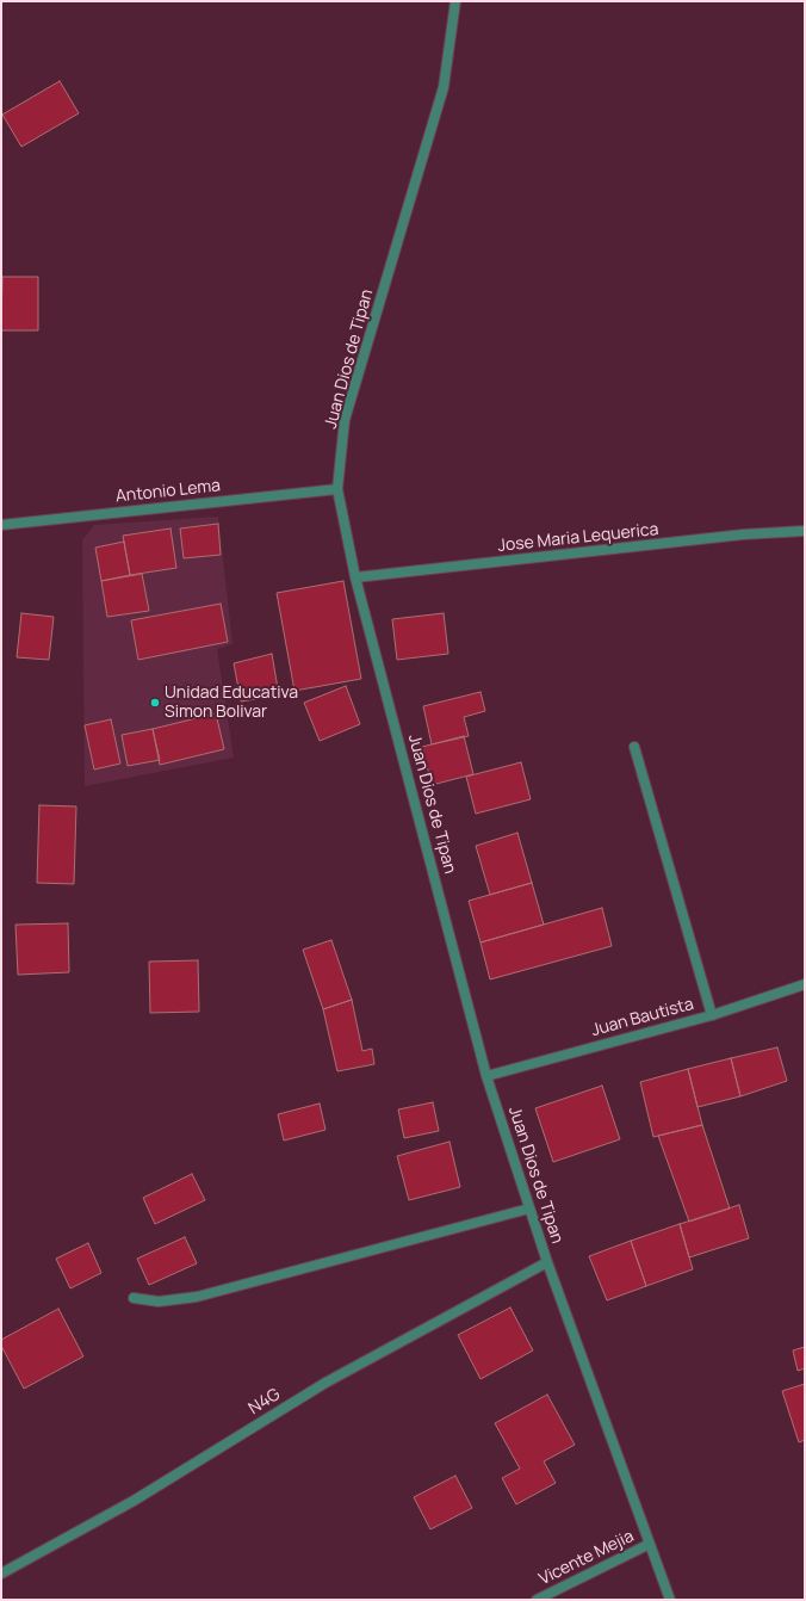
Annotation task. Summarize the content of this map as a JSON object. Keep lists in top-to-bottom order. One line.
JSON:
{"streets":{"street":["Juan Dios de Tipan","Antonio Lema","Jose Maria Lequerica","Juan Bautista","N4G","Vicente Mejia"]},"crossings":[["Juan Dios de Tipan","Antonio Lema"],["Juan Dios de Tipan","Jose Maria Lequerica"],["Juan Dios de Tipan","Juan Bautista"],["Juan Dios de Tipan","N4G"],["Juan Dios de Tipan","Vicente Mejia"]],"places":["Unidad Educativa Simon Bolivar"]}
